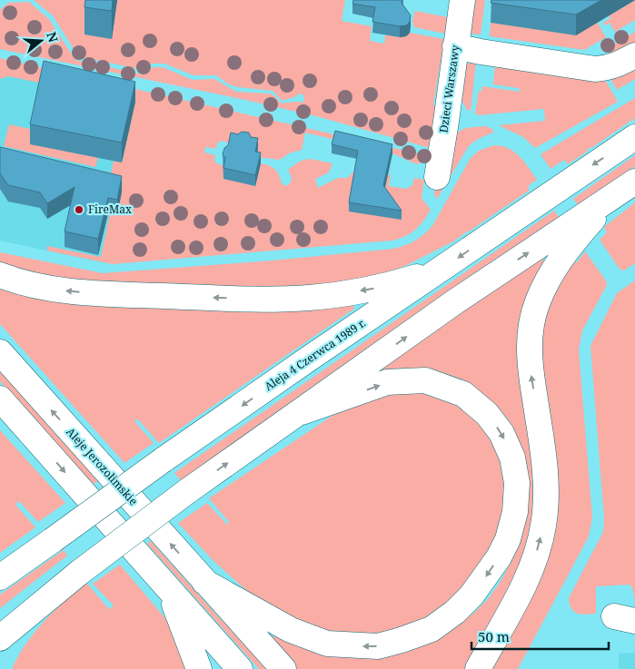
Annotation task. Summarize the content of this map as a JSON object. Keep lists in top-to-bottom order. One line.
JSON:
{"streets":{"main road":["Dzieci Warszawy","Aleja 4 Czerwca 1989 r.","Aleje Jerozolimskie"]},"places":["FireMax"],"scale_bar":"50 m","north":"right"}
